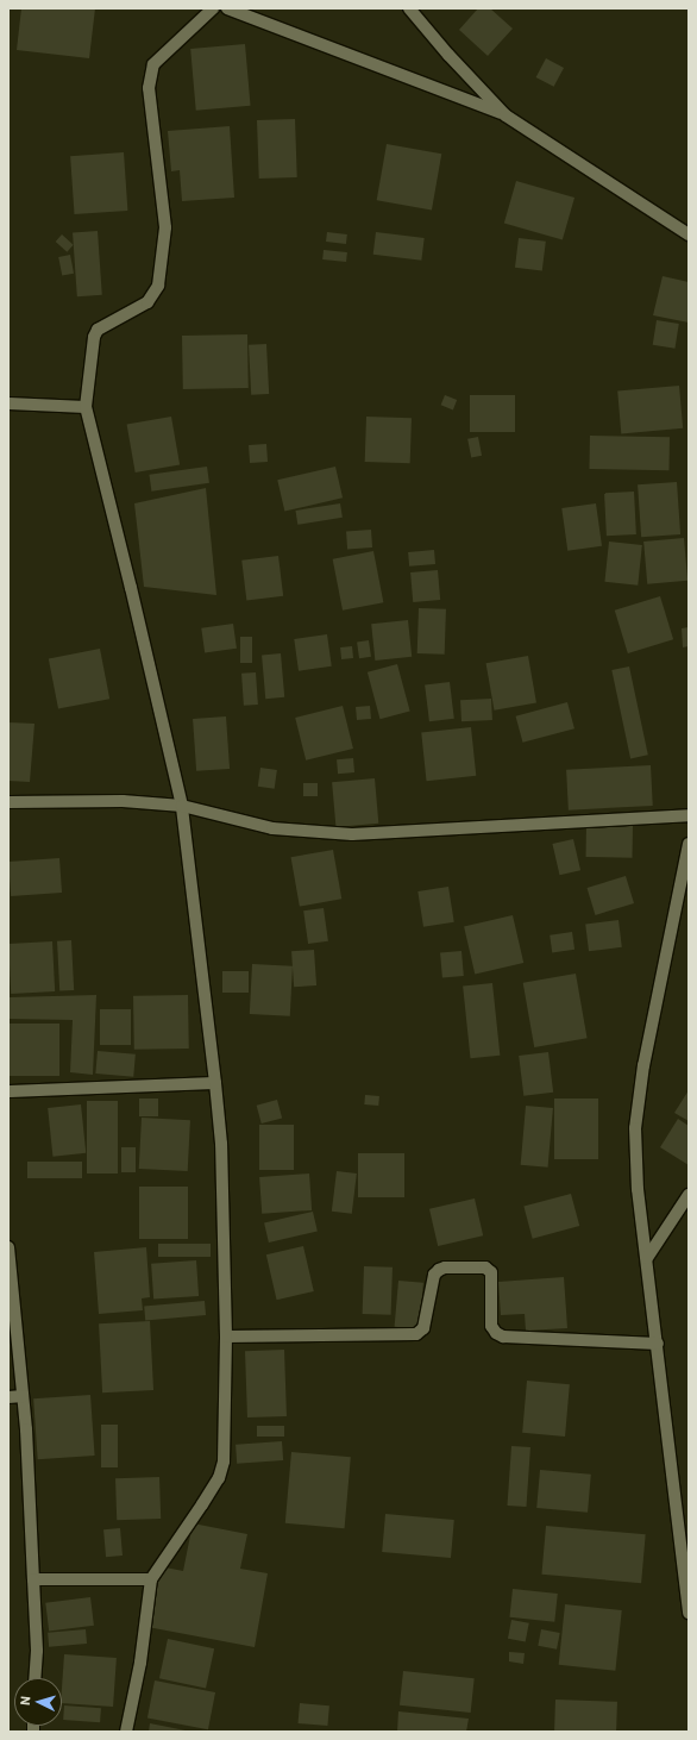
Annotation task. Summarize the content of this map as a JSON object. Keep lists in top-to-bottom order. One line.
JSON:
{"north":"left"}
